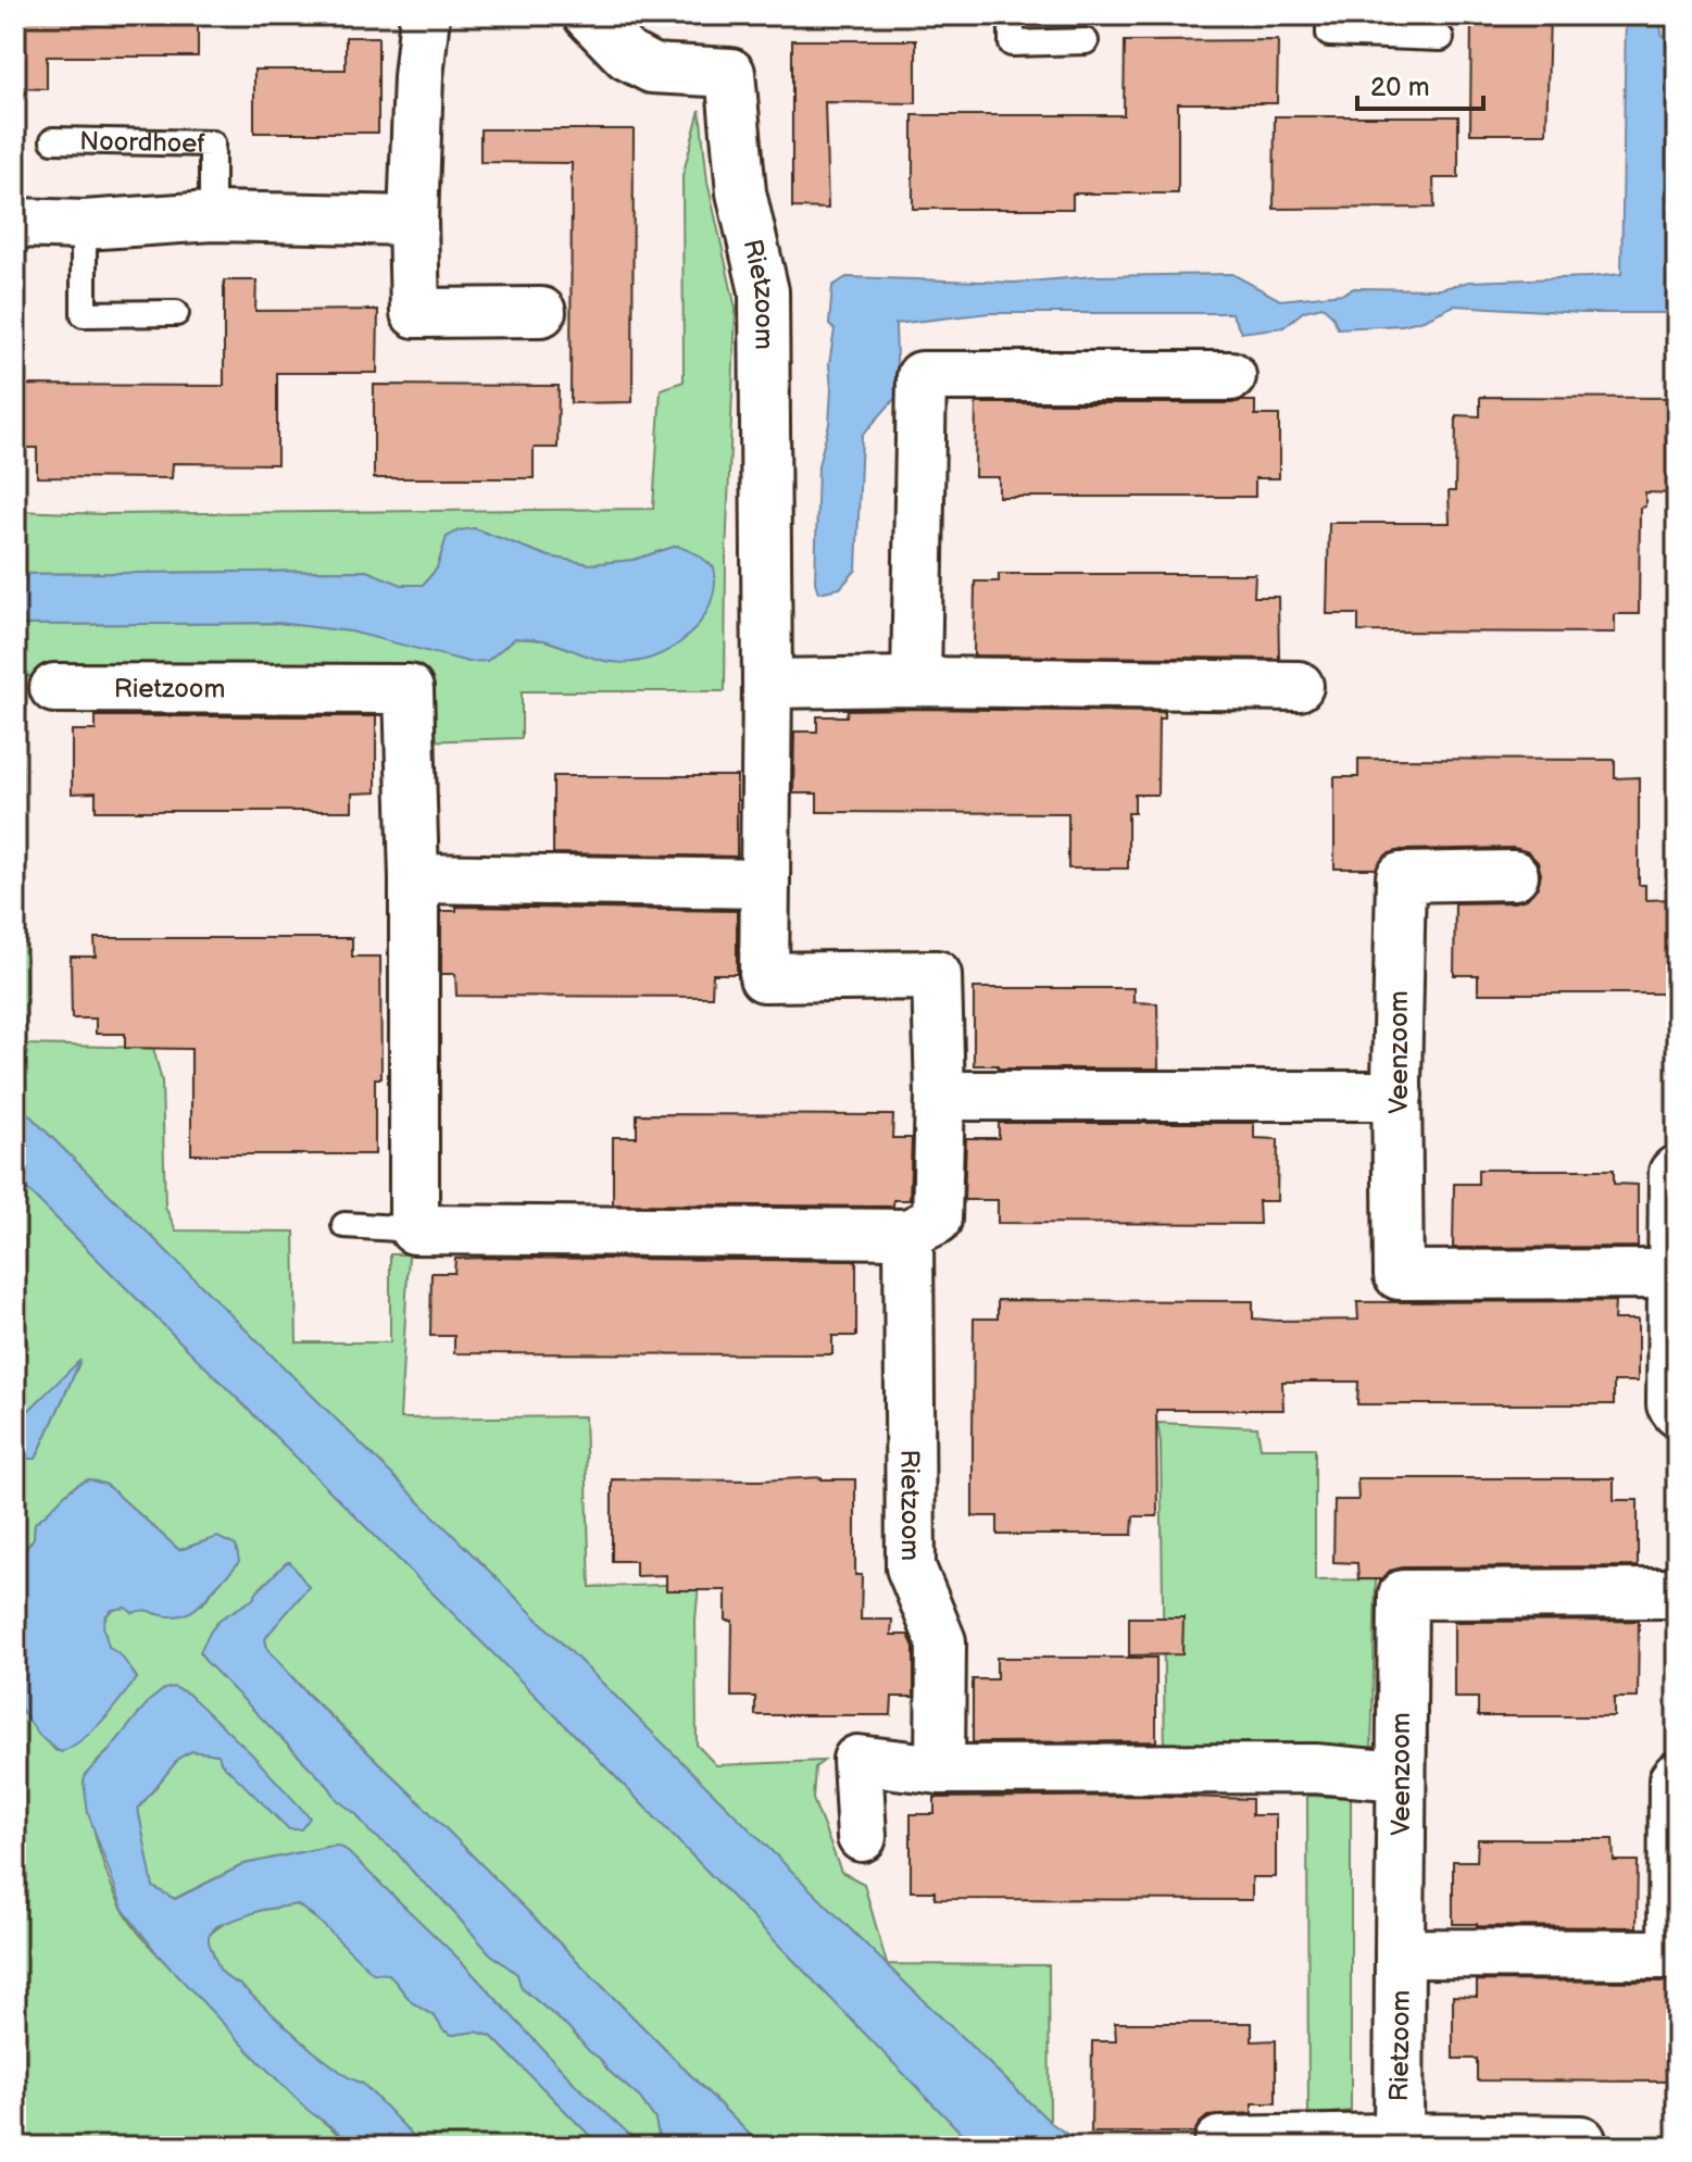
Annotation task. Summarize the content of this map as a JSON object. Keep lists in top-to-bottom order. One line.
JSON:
{"streets":{"street":["Rietzoom","Veenzoom"],"lane":["Noordhoef"]},"crossings":[["Rietzoom","Veenzoom"]],"scale_bar":"20 m"}
